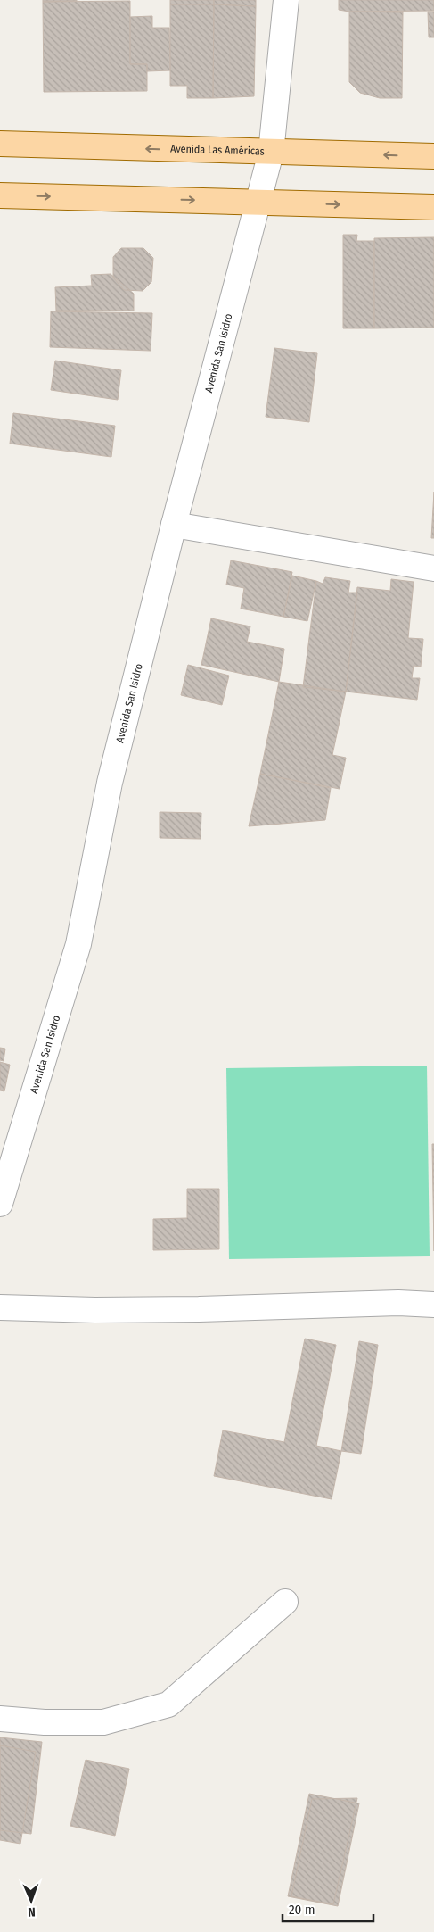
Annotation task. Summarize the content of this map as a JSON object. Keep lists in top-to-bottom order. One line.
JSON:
{"streets":{"main road":["Avenida Las Américas"],"street":["Avenida San Isidro"]},"crossings":[["Avenida Las Américas","Avenida San Isidro"]],"scale_bar":"20 m","north":"bottom"}
